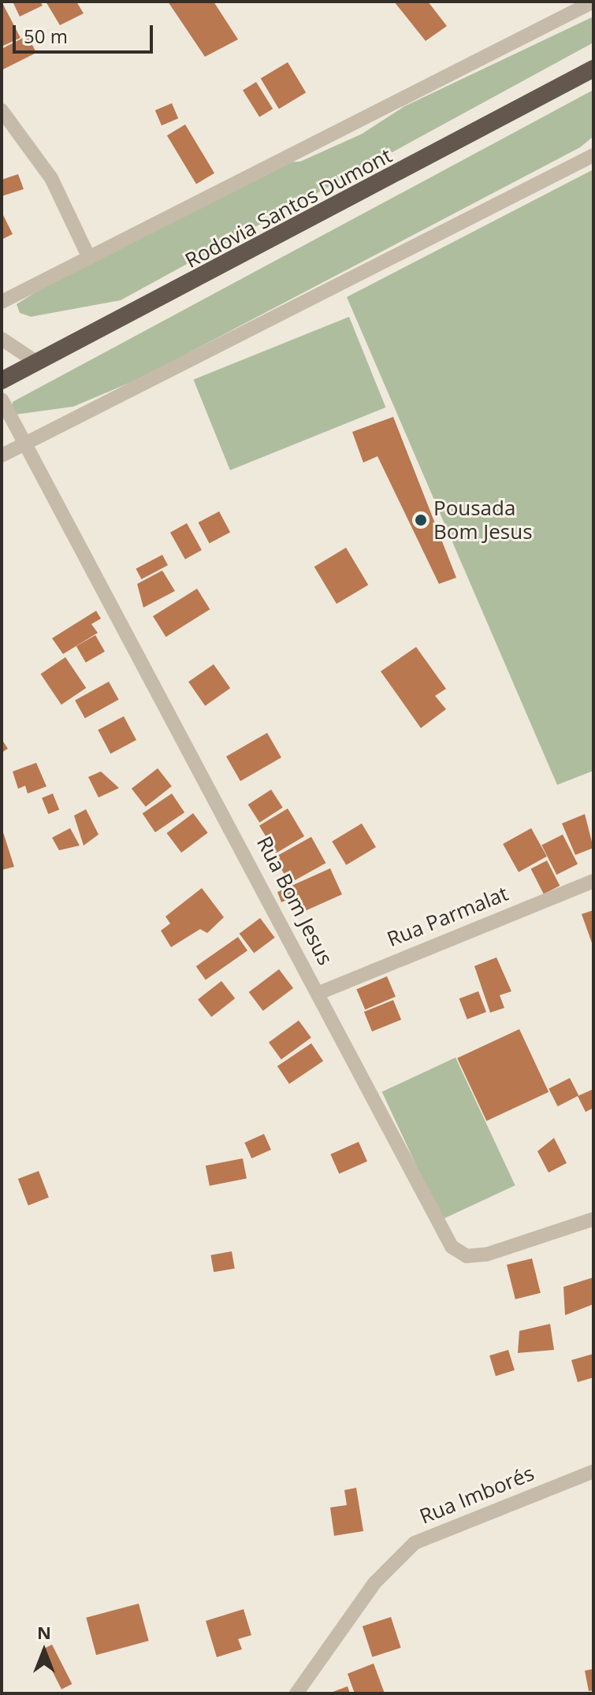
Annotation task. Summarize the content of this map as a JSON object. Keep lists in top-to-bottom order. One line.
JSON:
{"streets":{"highway":["Rodovia Santos Dumont"],"street":["Rua Bom Jesus","Rua Parmalat","Rua Imborés"]},"crossings":[["Rua Bom Jesus","Rua Parmalat"]],"places":["Pousada Bom Jesus"],"scale_bar":"50 m","north":"top"}
